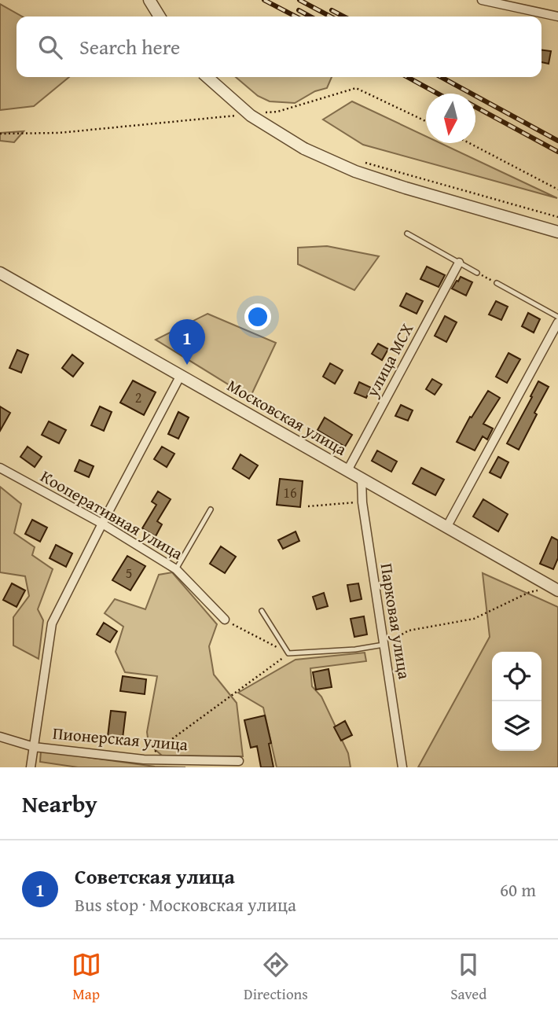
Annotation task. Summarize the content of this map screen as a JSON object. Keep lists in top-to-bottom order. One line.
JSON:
{"streets":{"street":["улица МСХ","Московская улица","Кооперативная улица","Парковая улица","Пионерская улица"]},"crossings":[["улица МСХ","Московская улица"],["Московская улица","Парковая улица"]],"house_numbers":["2","16","5"],"north":"bottom","page":{"search":"Search here","pins":"1","heading":"Nearby","list":[{"mark":"1","name":"Советская улица","note":"Bus stop · Московская улица","value":"60 m"}],"nav":["Map","Directions","Saved"]}}
